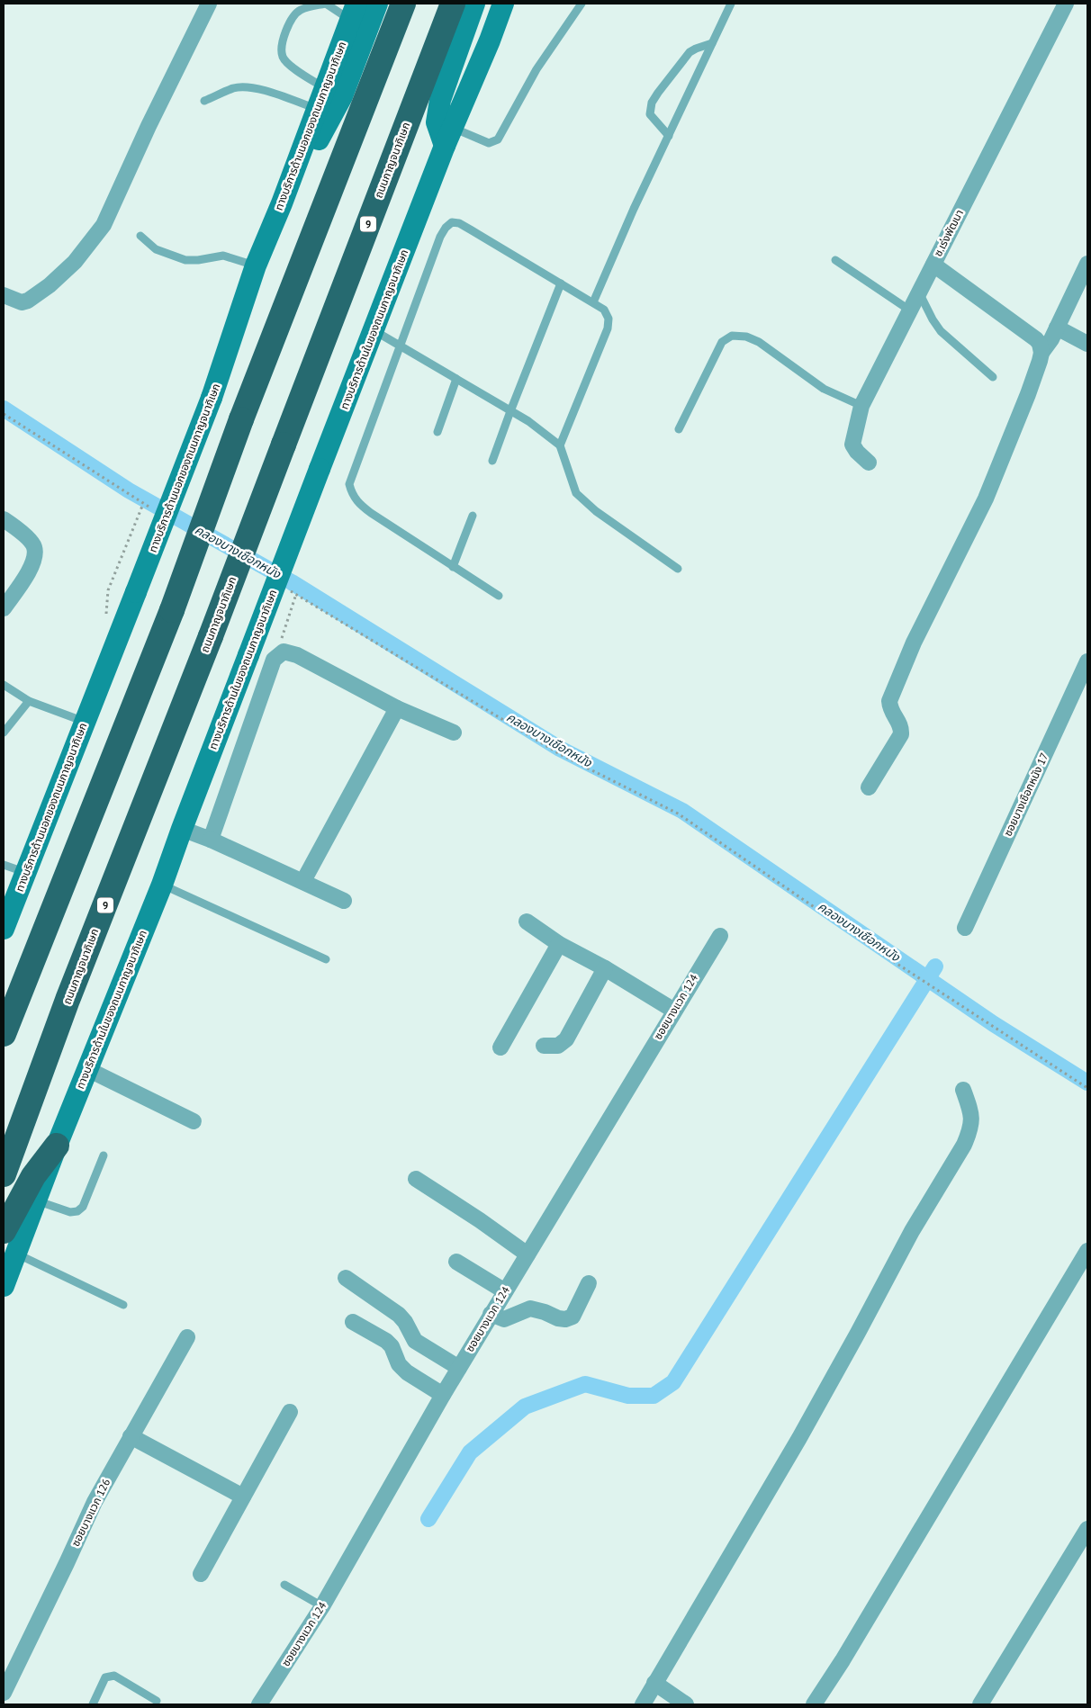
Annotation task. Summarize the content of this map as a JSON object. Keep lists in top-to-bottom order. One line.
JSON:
{"streets":{"highway":["ถนนกาญจนาภิเษก","9"],"main road":["ทางบริการด้านนอกของถนนกาญจนาภิเษก","ทางบริการด้านในของถนนกาญจนาภิเษก"],"street":["ซ.เร่งพัฒนา","ซอยบางเชือกหนัง 17","ซอยบางแวก 124","ซอยบางแวก 126"]},"water":["คลองบางเชือกหนัง"]}
